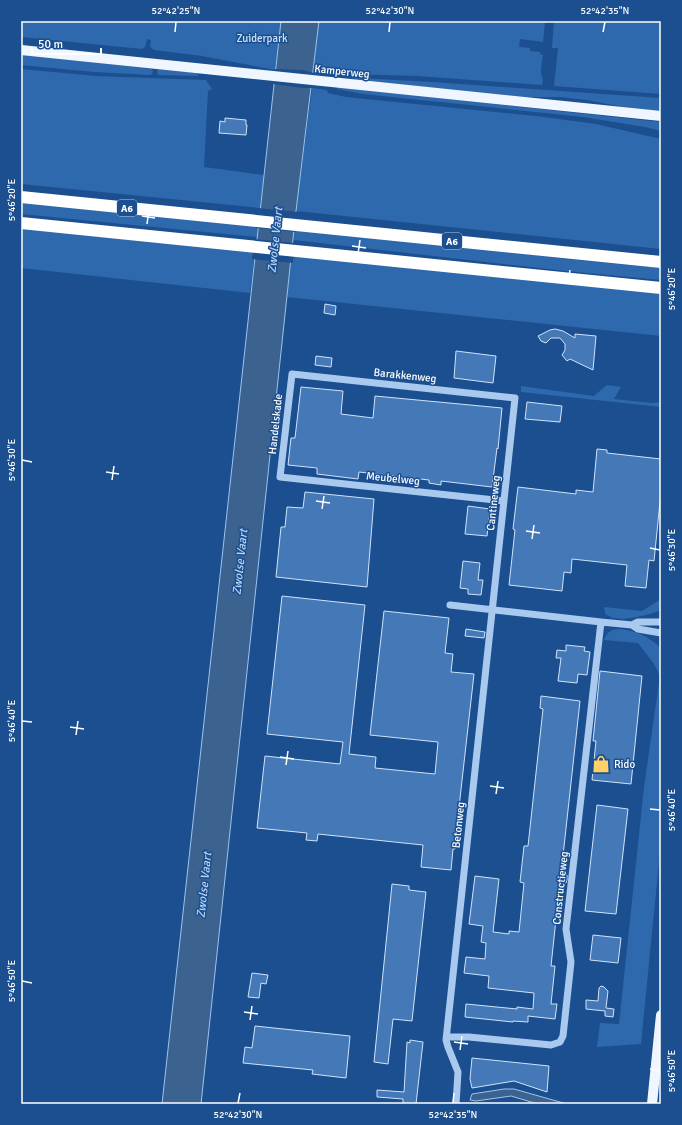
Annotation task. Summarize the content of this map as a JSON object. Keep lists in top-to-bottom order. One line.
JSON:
{"streets":{"highway":["A6"],"main road":["Kamperweg"],"street":["Barakkenweg","Handelskade","Meubelweg","Cantineweg","Betonweg","Constructieweg"]},"crossings":[["Barakkenweg","Handelskade"],["Barakkenweg","Cantineweg"],["Handelskade","Meubelweg"],["Meubelweg","Cantineweg"],["Cantineweg","Betonweg"],["Betonweg","Constructieweg"]],"water":["Zwolse Vaart"],"parks":["Zuiderpark"],"places":{"shop":["Rido"]},"scale_bar":"50 m","coordinates":["52°42'25\"N","52°42'30\"N","52°42'35\"N","5°46'20\"E","5°46'30\"E","5°46'40\"E","5°46'50\"E"]}
